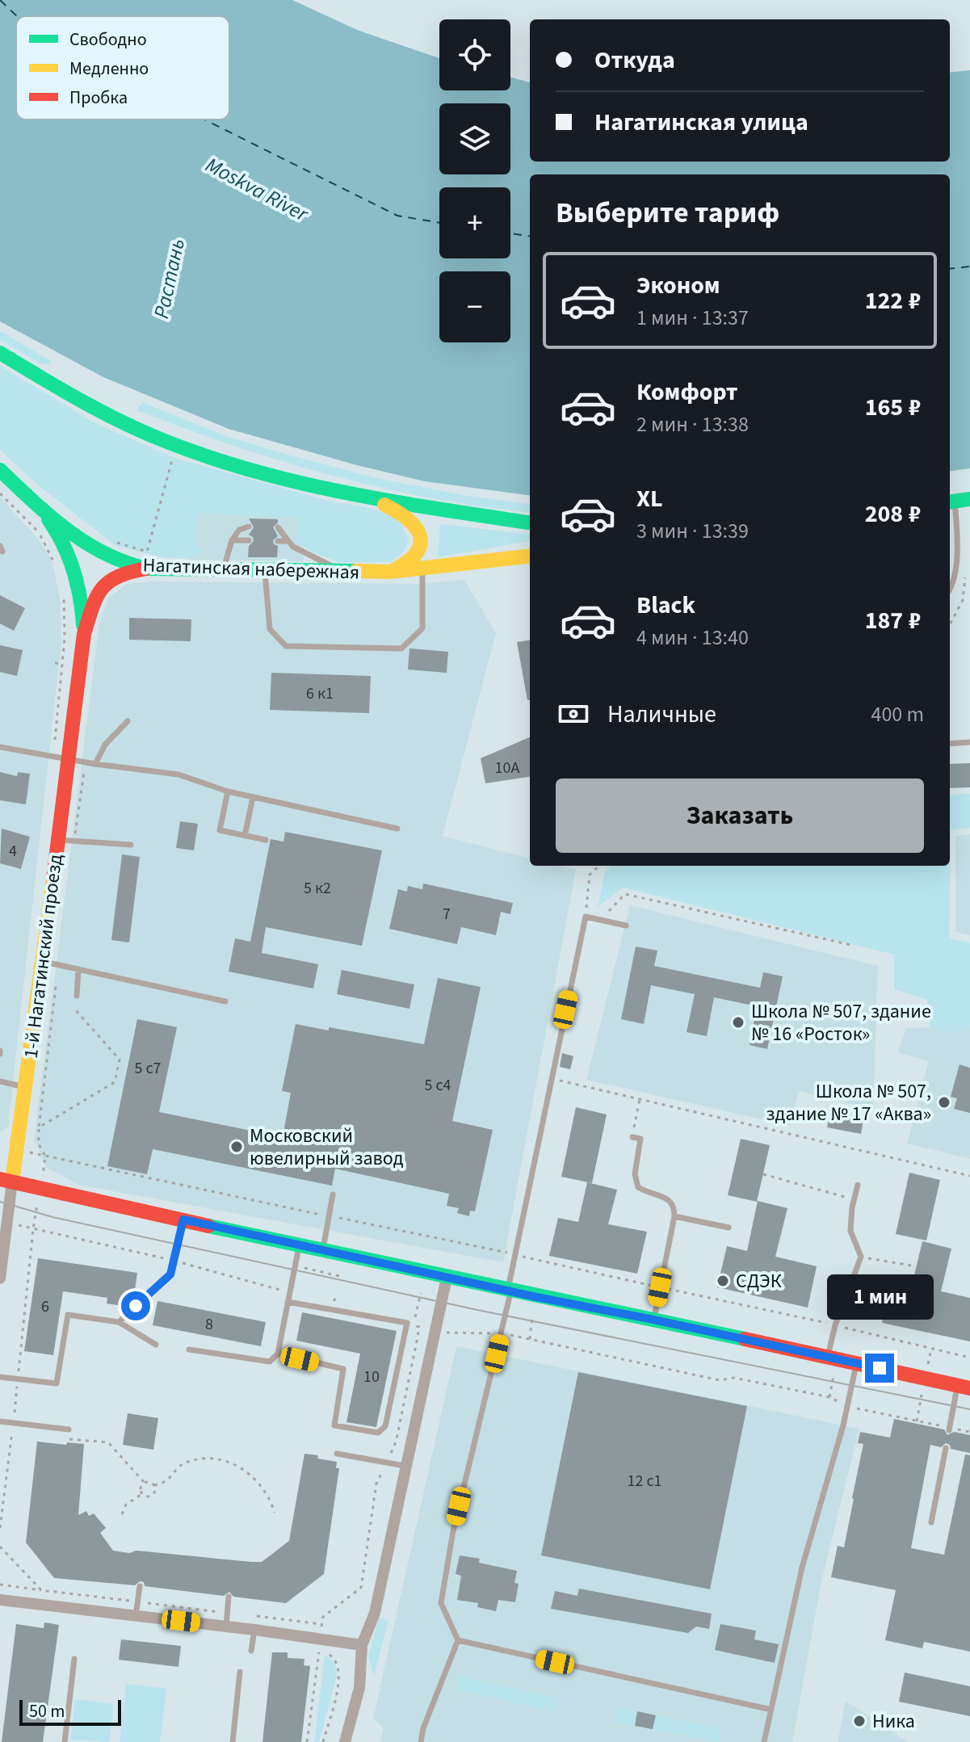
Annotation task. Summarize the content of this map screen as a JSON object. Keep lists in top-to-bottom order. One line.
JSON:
{"streets":{"street":["Нагатинская набережная","1-й Нагатинский проезд"]},"water":["Moskva River","Растань"],"places":["Школа № 507, здание № 16 «Росток»","Школа № 507, здание № 17 «Аква»","Московский ювелирный завод","СДЭК","Ника"],"house_numbers":["6 к1","10А","4","5 к2","7","5 с7","5 с4","6","8","10","12 с1"],"legend":["Свободно","Медленно","Пробка"],"scale_bar":"50 m","page":{"map_buttons":["+","−"],"banner":["Откуда","Нагатинская улица"],"heading":"Выберите тариф","list":[{"name":"Эконом","note":"1 мин · 13:37","value":"122 ₽"},{"name":"Комфорт","note":"2 мин · 13:38","value":"165 ₽"},{"name":"XL","note":"3 мин · 13:39","value":"208 ₽"},{"name":"Black","note":"4 мин · 13:40","value":"187 ₽"}],"pay":["Наличные","400 m"],"buttons":"Заказать","bubble":"1 мин","scale":"50 m"}}
